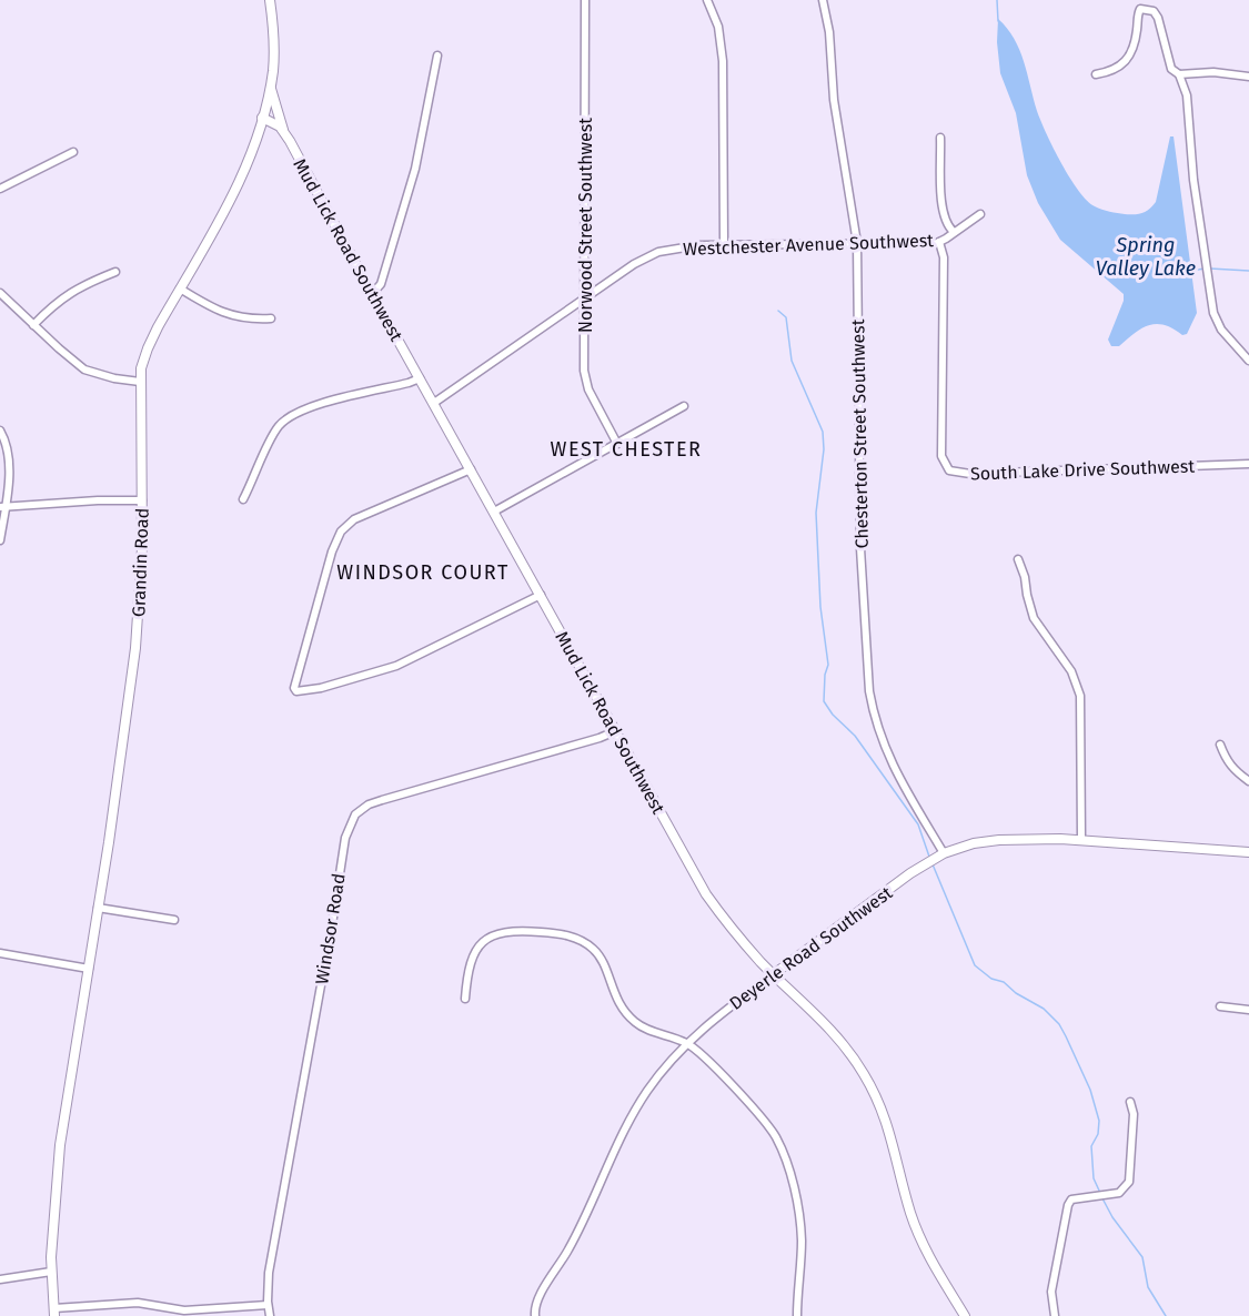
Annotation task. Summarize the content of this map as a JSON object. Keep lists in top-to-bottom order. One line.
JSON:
{"streets":{"street":["Norwood Street Southwest","Westchester Avenue Southwest","Mud Lick Road Southwest","Chesterton Street Southwest","South Lake Drive Southwest","Grandin Road","Windsor Road","Deyerle Road Southwest"]},"crossings":[["Norwood Street Southwest","Westchester Avenue Southwest"],["Westchester Avenue Southwest","Mud Lick Road Southwest"],["Westchester Avenue Southwest","Chesterton Street Southwest"],["Westchester Avenue Southwest","South Lake Drive Southwest"],["Mud Lick Road Southwest","Grandin Road"],["Mud Lick Road Southwest","Windsor Road"],["Mud Lick Road Southwest","Deyerle Road Southwest"],["Chesterton Street Southwest","Deyerle Road Southwest"]],"districts":["WEST CHESTER","WINDSOR COURT"],"water":["Spring Valley Lake"]}
